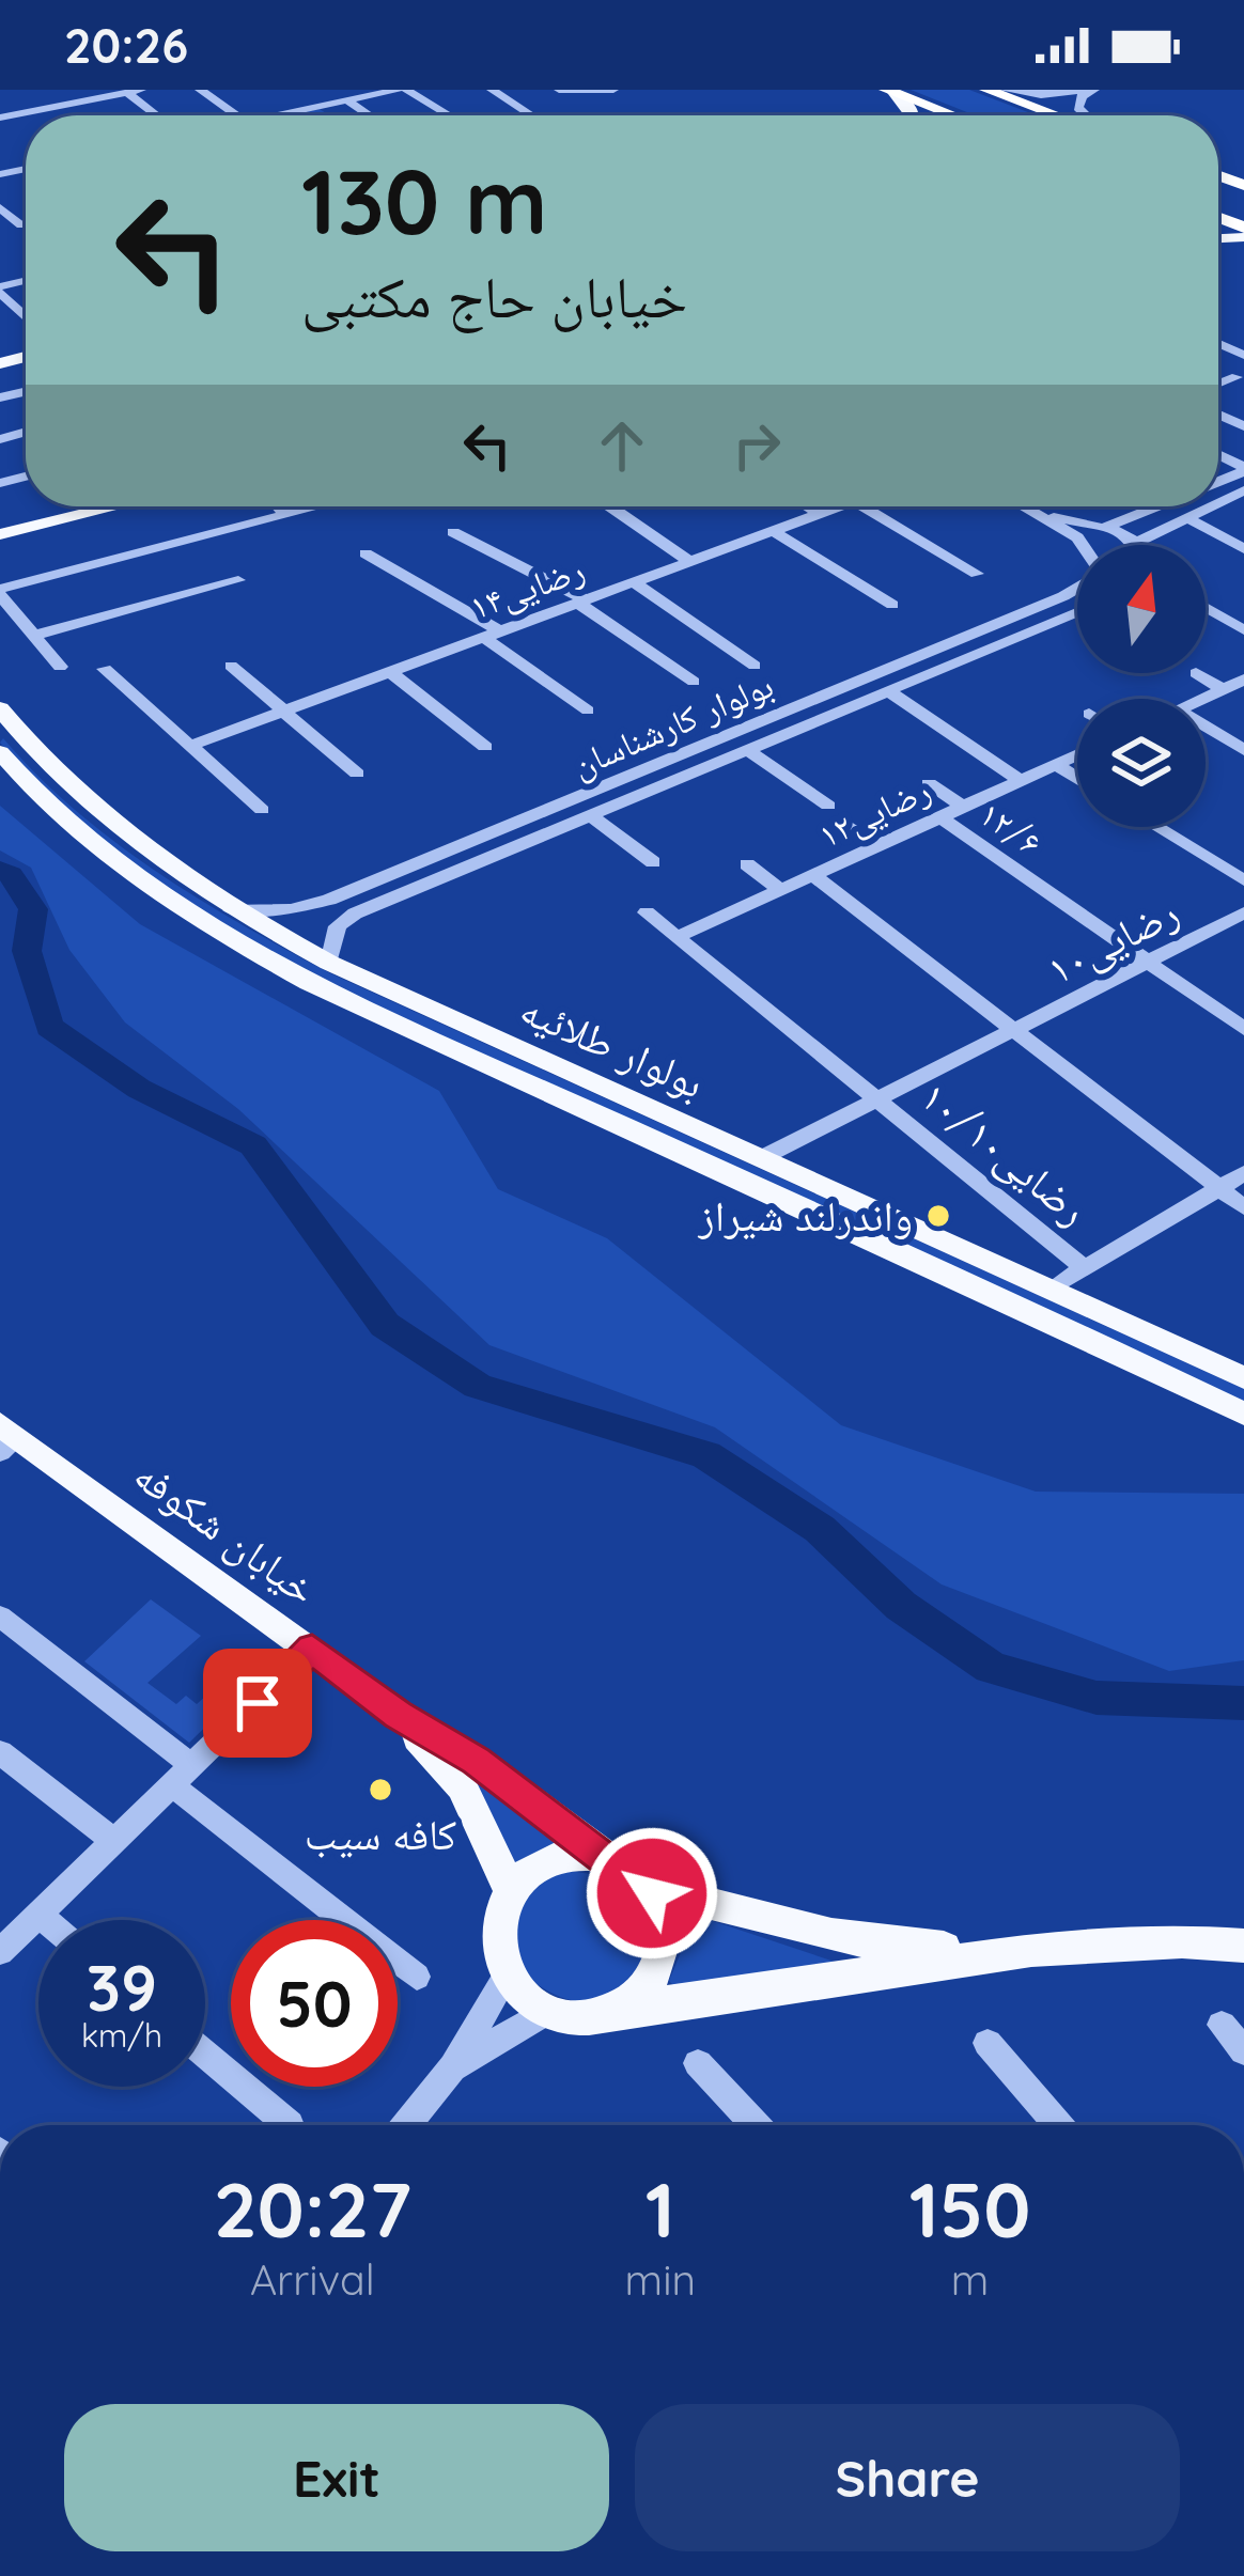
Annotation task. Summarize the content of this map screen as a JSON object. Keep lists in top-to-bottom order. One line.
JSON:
{"streets":{"main road":["بولوار طلائیه","خیابان شکوفه"],"street":["رضایی۱۴","بولوار کارشناسان","رضایی۱۲","۱۲/۶","رضایی۱۰","رضایی۱۰/۱۰"]},"crossings":[["بولوار کارشناسان","بولوار طلائیه"],["رضایی۱۲","۱۲/۶"],["رضایی۱۲","رضایی۱۰/۱۰"],["۱۲/۶","رضایی۱۰"],["رضایی۱۰","بولوار طلائیه"],["رضایی۱۰","رضایی۱۰/۱۰"]],"places":["واندرلند شیراز","کافه سیب"],"north":"top","page":{"status":"20:26","turn":["130 m","خیابان حاج مکتبی"],"speed":"39 km/h","limit":"50","eta":["20:27","Arrival","1","min","150","m"],"buttons":["Exit","Share"]}}
